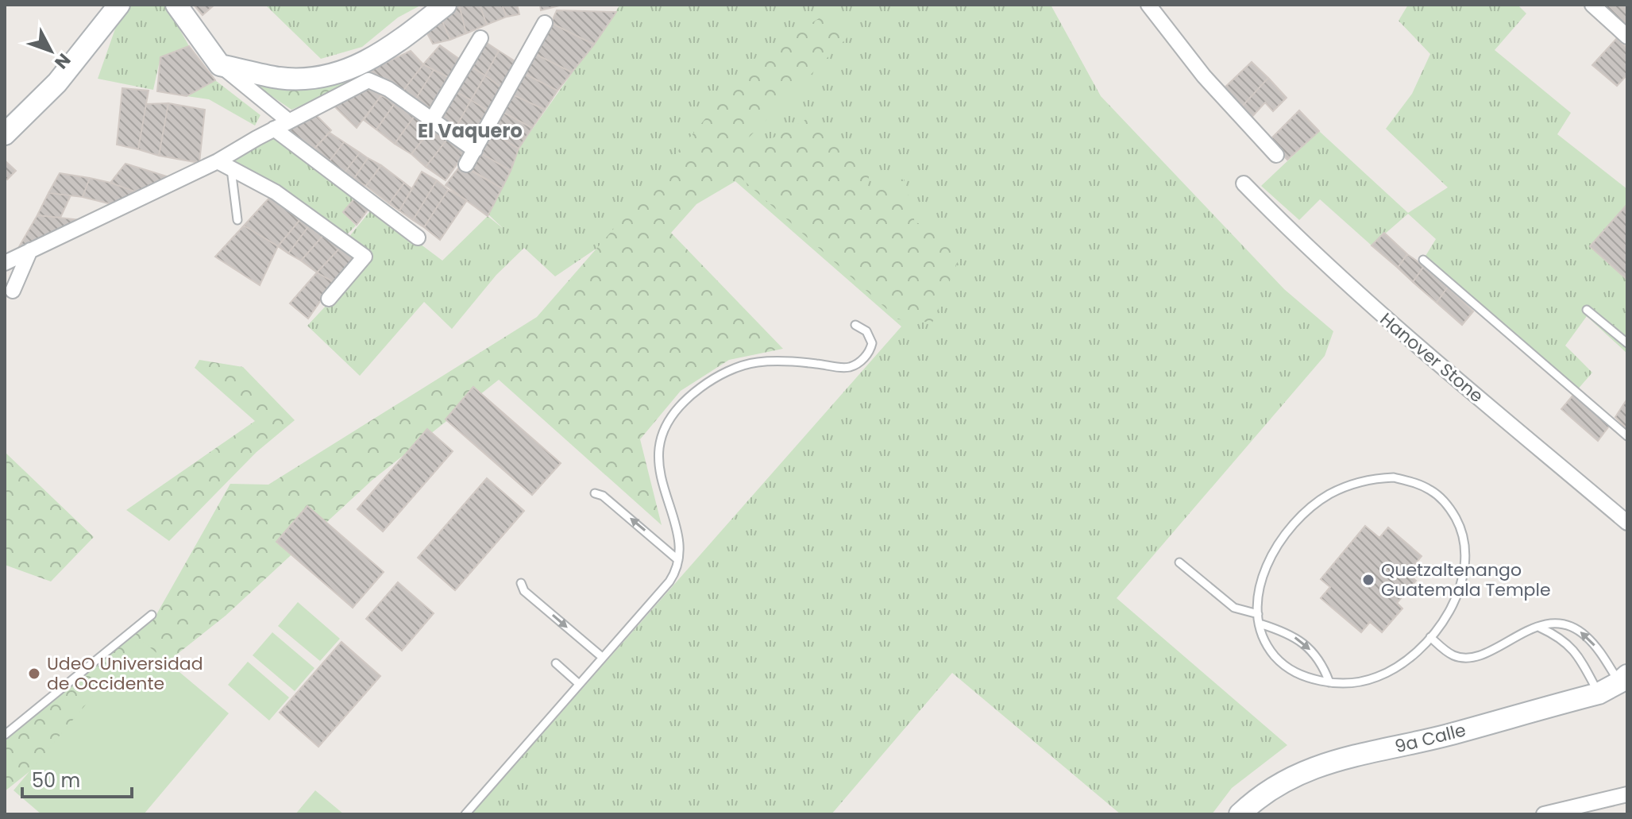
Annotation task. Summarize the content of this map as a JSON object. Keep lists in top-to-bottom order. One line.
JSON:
{"streets":{"main road":["9a Calle"],"street":["Hanover Stone"]},"districts":["El Vaquero"],"places":["Quetzaltenango Guatemala Temple","UdeO Universidad de Occidente"],"scale_bar":"50 m","north":"bottom right"}
